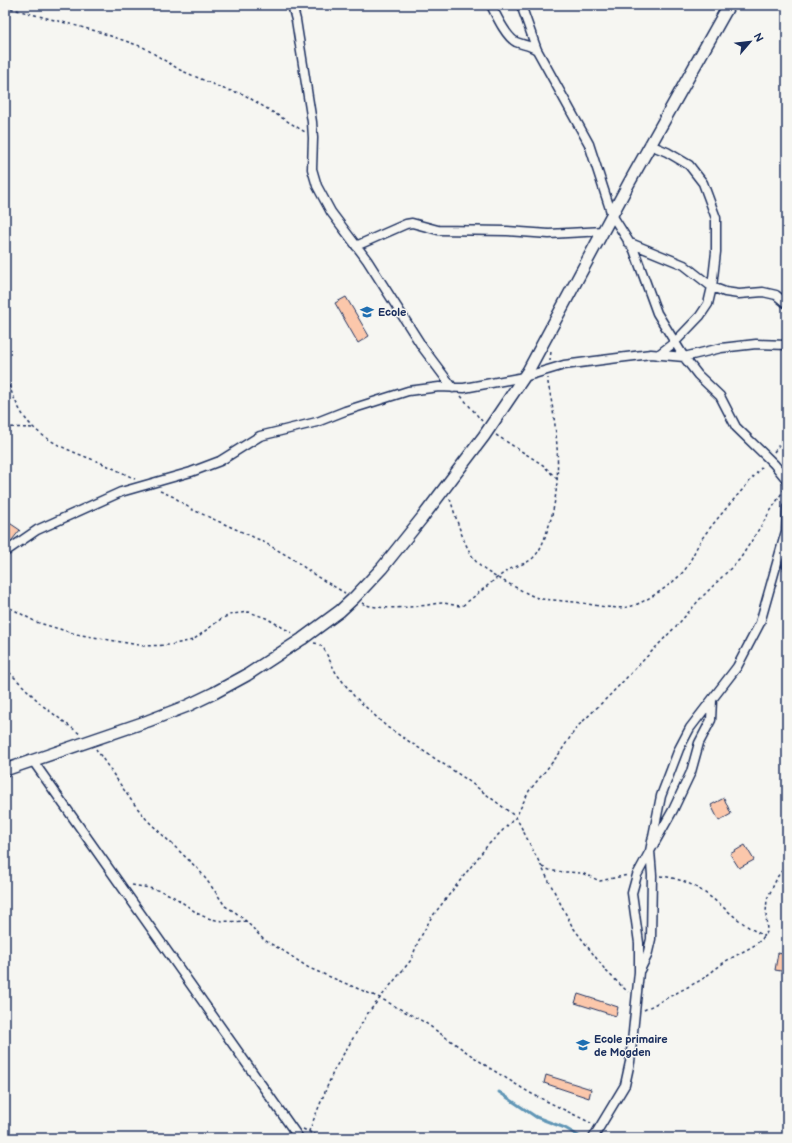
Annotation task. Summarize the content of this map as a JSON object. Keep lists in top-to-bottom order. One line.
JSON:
{"places":{"school or university":["Ecole","Ecole primaire de Mogden"]},"north":"top right"}
